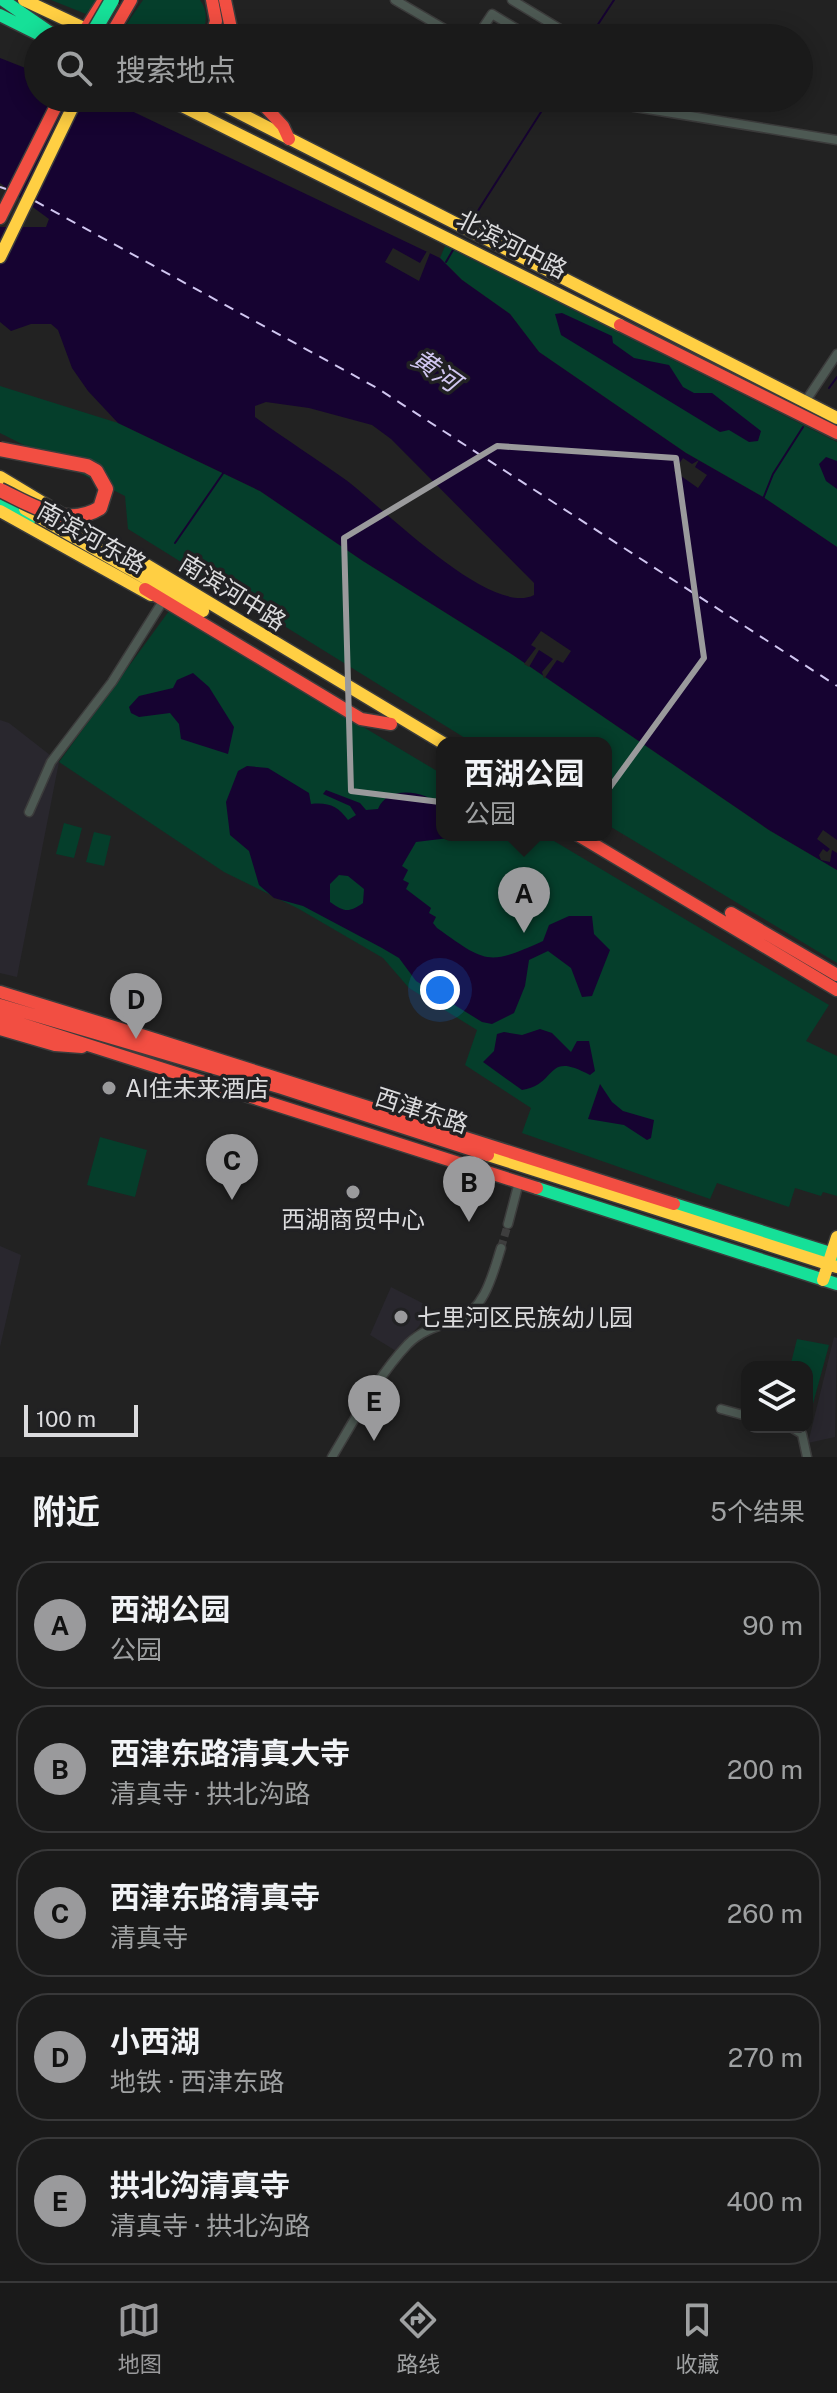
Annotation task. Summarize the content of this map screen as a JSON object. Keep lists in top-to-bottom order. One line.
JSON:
{"streets":{"main road":["北滨河中路","南滨河东路","南滨河中路","西津东路"]},"water":["黄河"],"places":["AI住未来酒店","西湖商贸中心","七里河区民族幼儿园"],"scale_bar":"100 m","page":{"search":"搜索地点","popup":["西湖公园","公园"],"pins":["A","D","C","B","E"],"scale":"100 m","heading":["附近","5个结果"],"list":[{"mark":"A","name":"西湖公园","note":"公园","value":"90 m"},{"mark":"B","name":"西津东路清真大寺","note":"清真寺 · 拱北沟路","value":"200 m"},{"mark":"C","name":"西津东路清真寺","note":"清真寺","value":"260 m"},{"mark":"D","name":"小西湖","note":"地铁 · 西津东路","value":"270 m"},{"mark":"E","name":"拱北沟清真寺","note":"清真寺 · 拱北沟路","value":"400 m"}],"nav":["地图","路线","收藏"]}}
